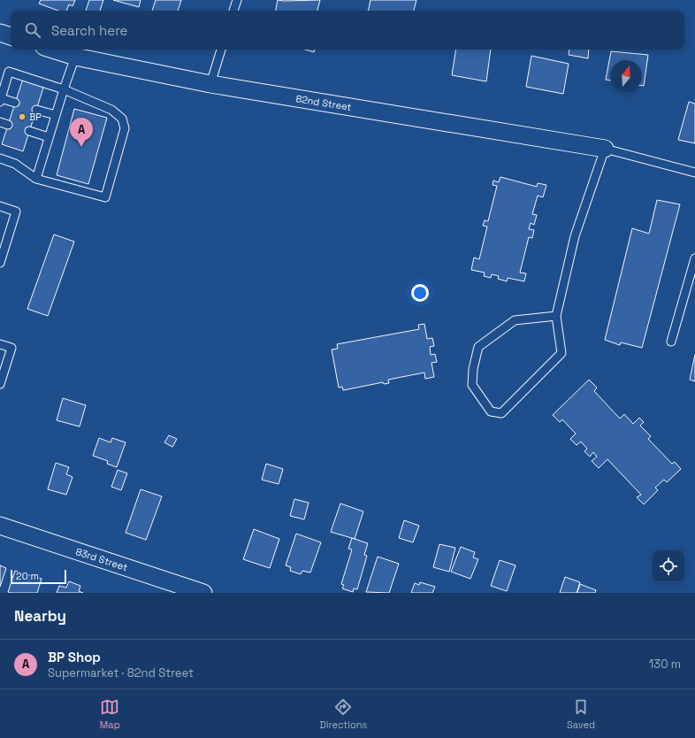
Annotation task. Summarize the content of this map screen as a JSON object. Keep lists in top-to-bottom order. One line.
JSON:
{"streets":{"street":["82nd Street","83rd Street"]},"places":["BP"],"scale_bar":"20 m","north":"top","page":{"search":"Search here","pins":"A","scale":"20 m","heading":"Nearby","list":[{"mark":"A","name":"BP Shop","note":"Supermarket · 82nd Street","value":"130 m"}],"nav":["Map","Directions","Saved"]}}
